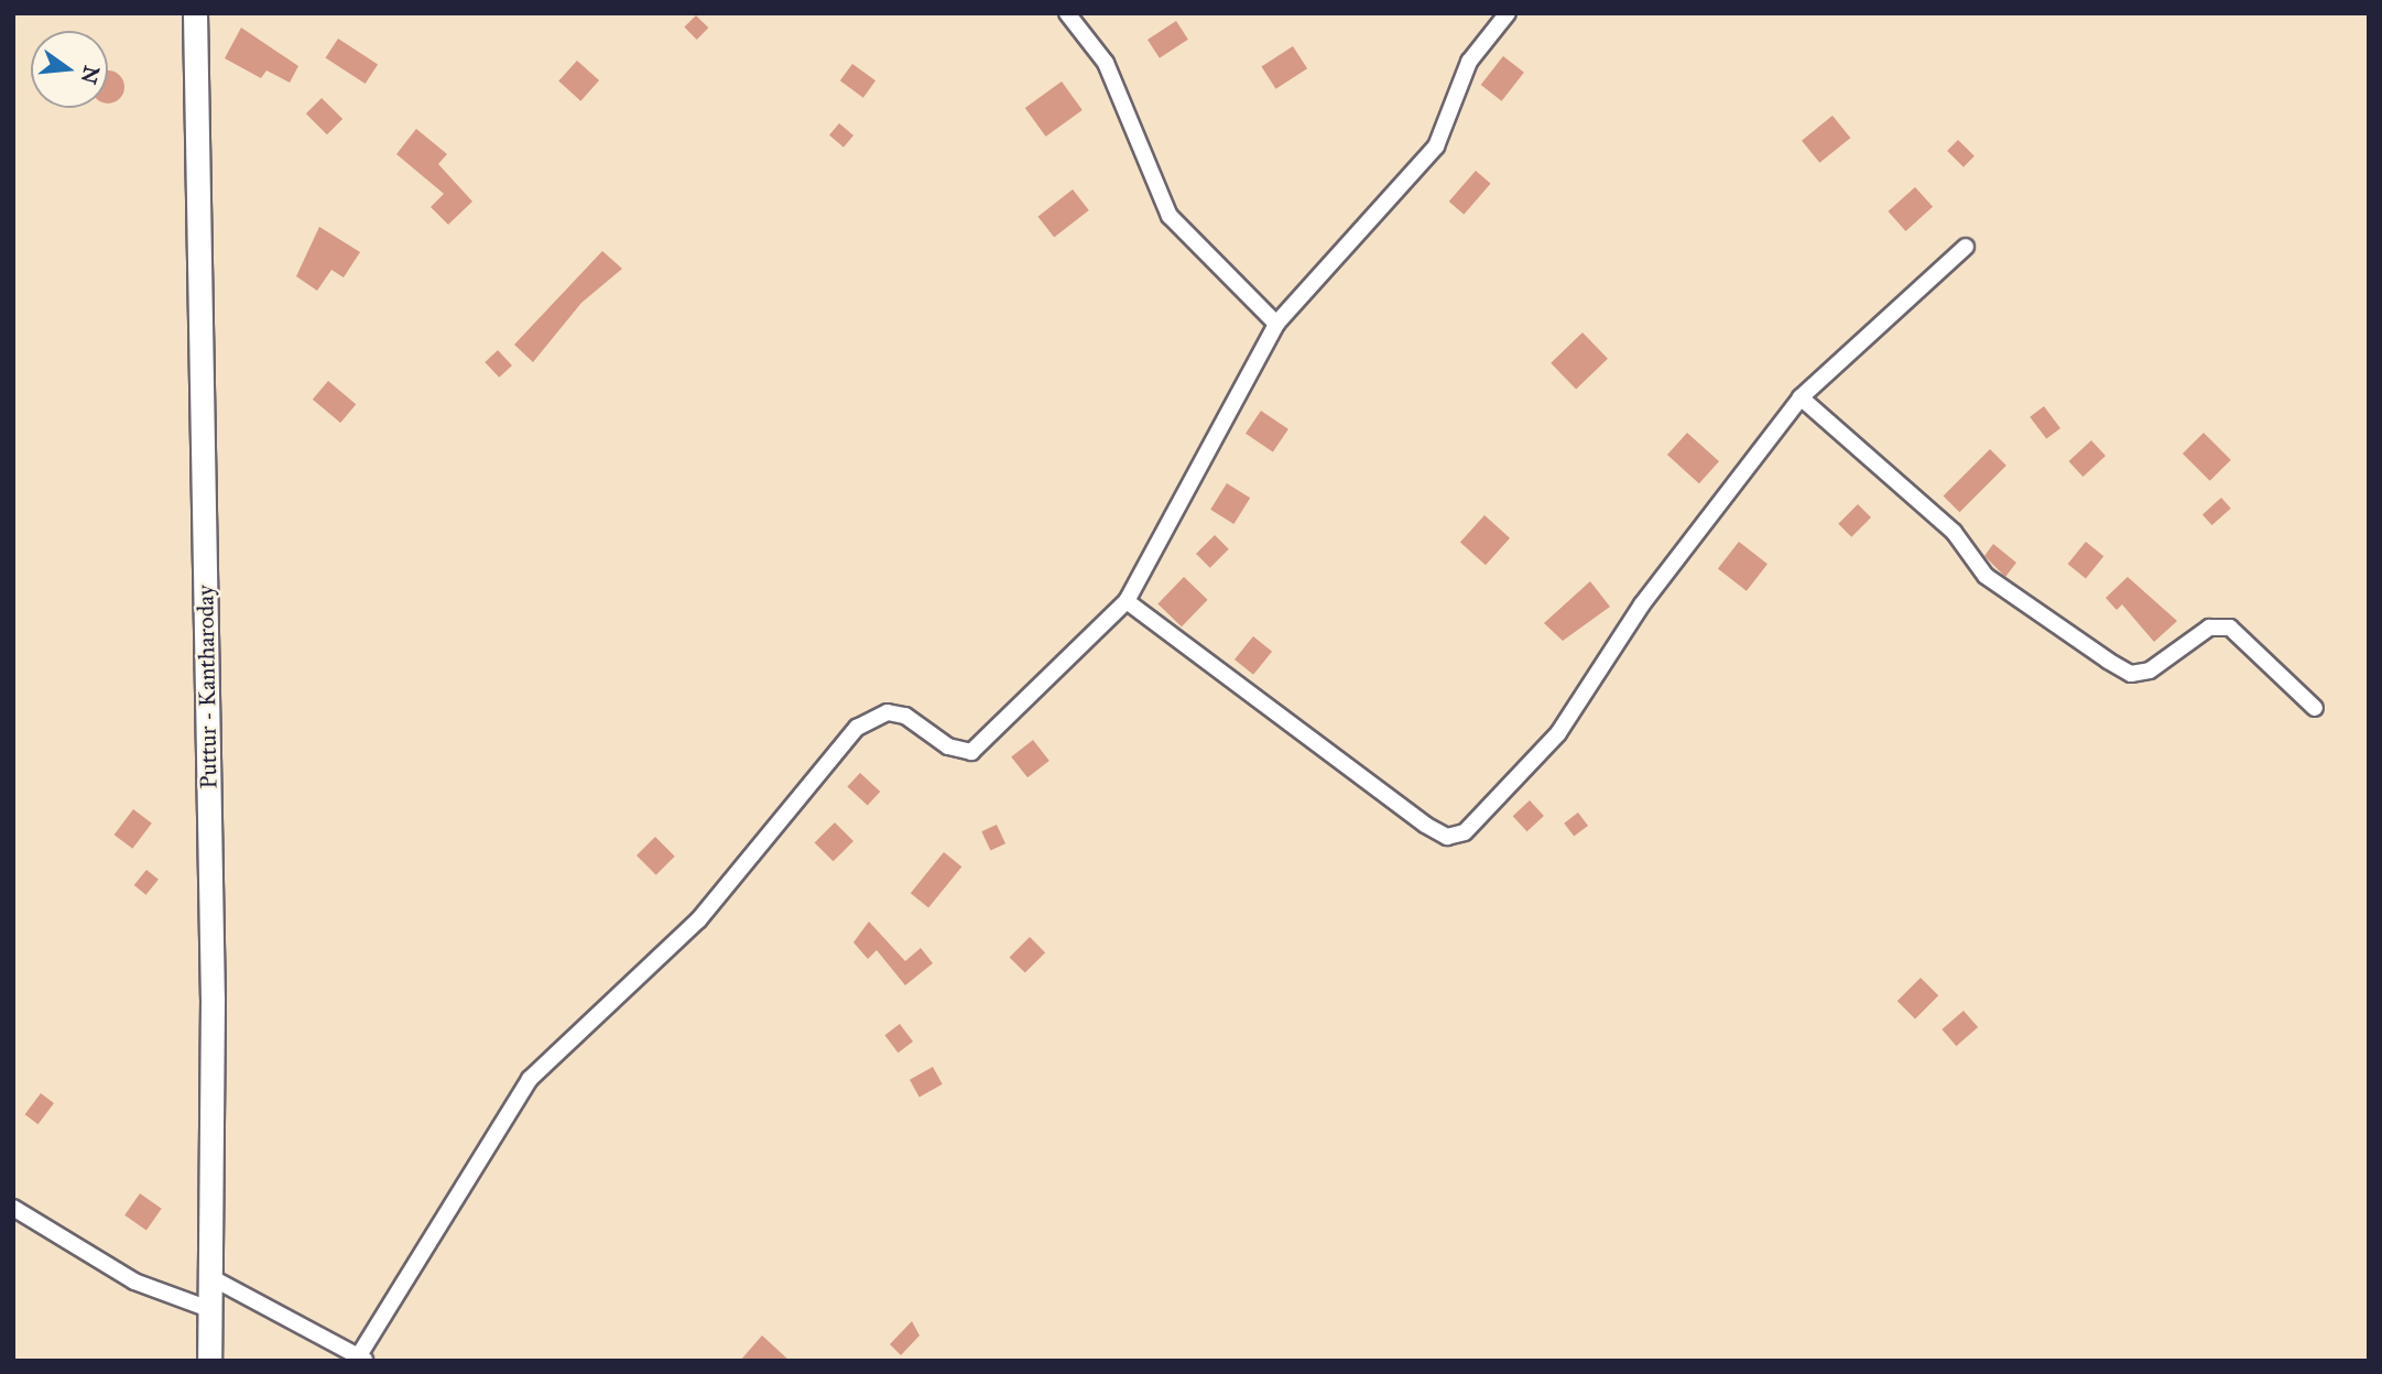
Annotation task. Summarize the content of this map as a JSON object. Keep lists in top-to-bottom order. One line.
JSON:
{"streets":{"main road":["Puttur - Kantharoday"]},"north":"right"}
